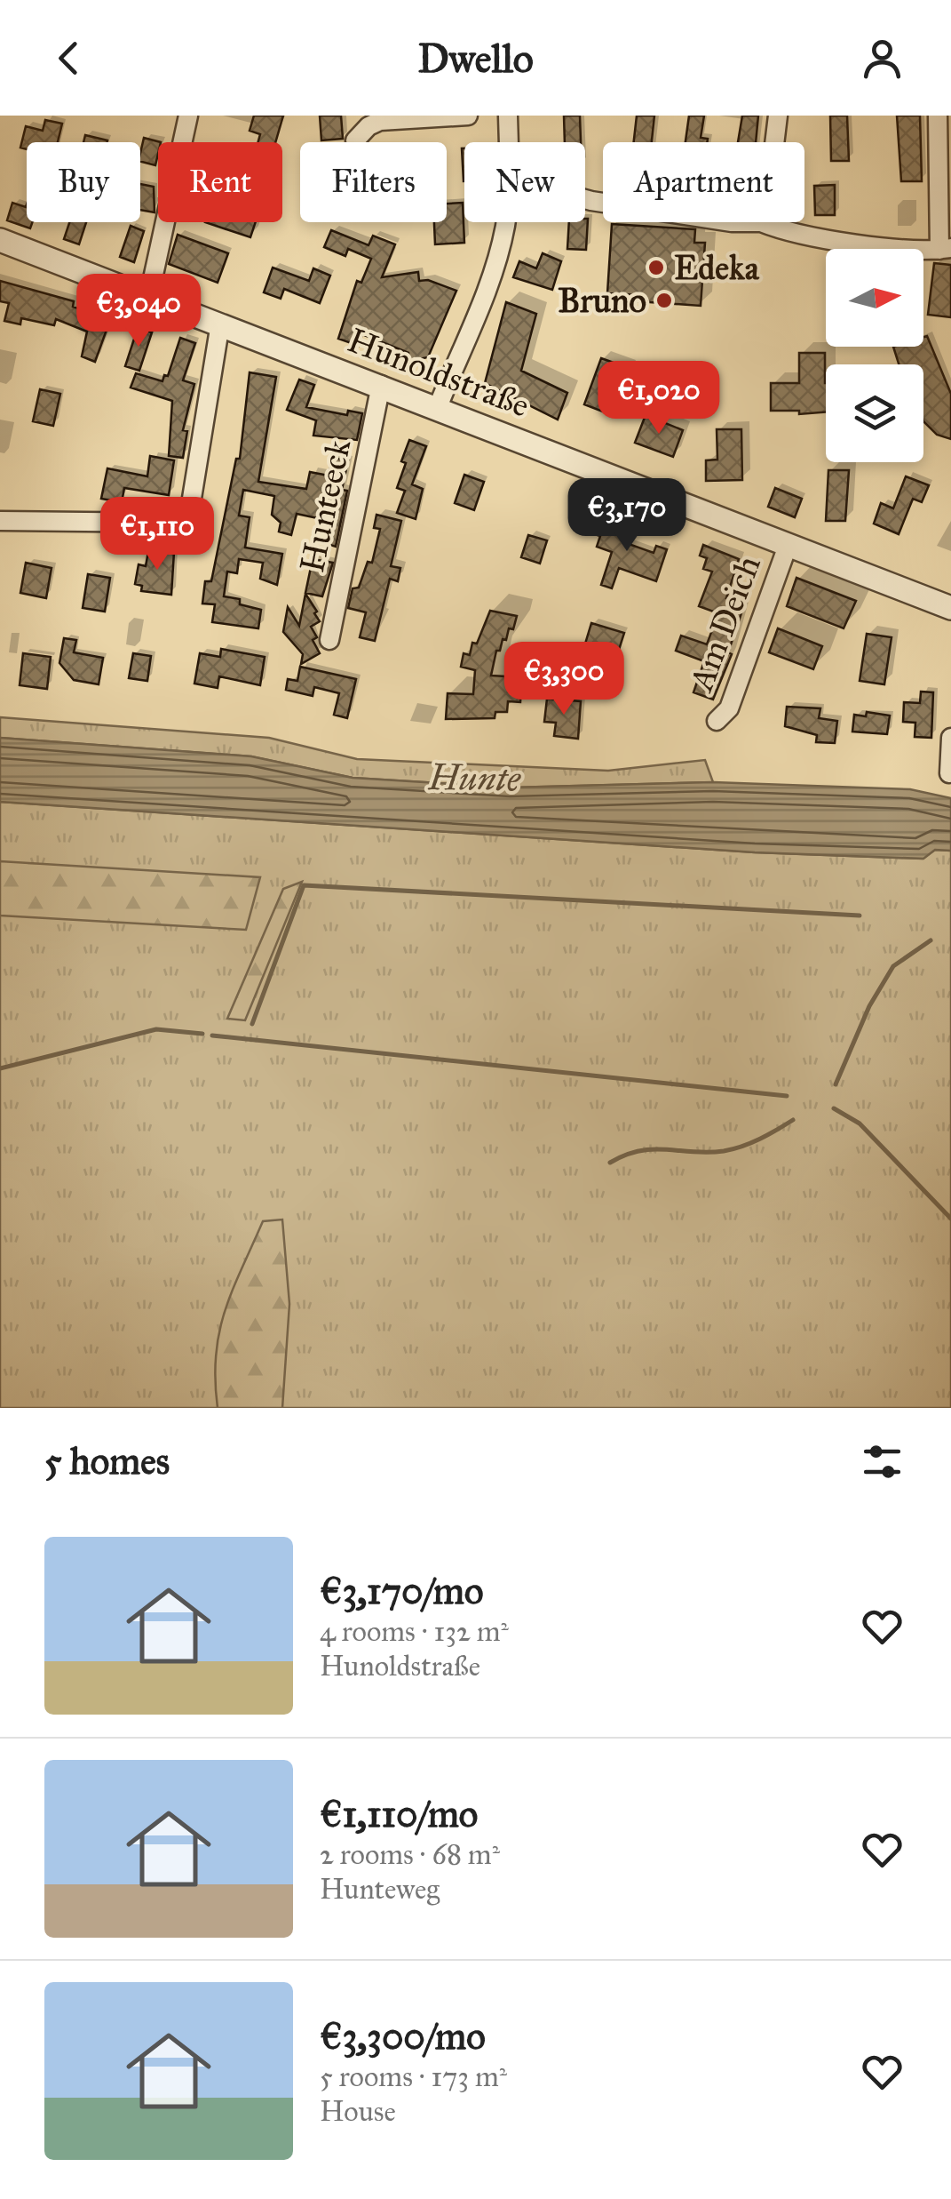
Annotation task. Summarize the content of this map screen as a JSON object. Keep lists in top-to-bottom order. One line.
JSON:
{"streets":{"street":["Hunoldstraße","Hunteeck","Am Deich"]},"crossings":[["Hunoldstraße","Hunteeck"],["Hunoldstraße","Am Deich"]],"water":["Hunte"],"places":["Edeka","Bruno"],"north":"right","page":{"header":"Dwello","chip":["Buy","Rent","Filters","New","Apartment"],"price":["€3,040","€1,020","€3,170","€1,110","€3,300"],"heading":"5 homes","list":[{"name":"€3,170/mo","note":"4 rooms · 132 m² · Hunoldstraße"},{"name":"€1,110/mo","note":"2 rooms · 68 m² · Hunteweg"},{"name":"€3,300/mo","note":"5 rooms · 173 m² · House"}]}}
